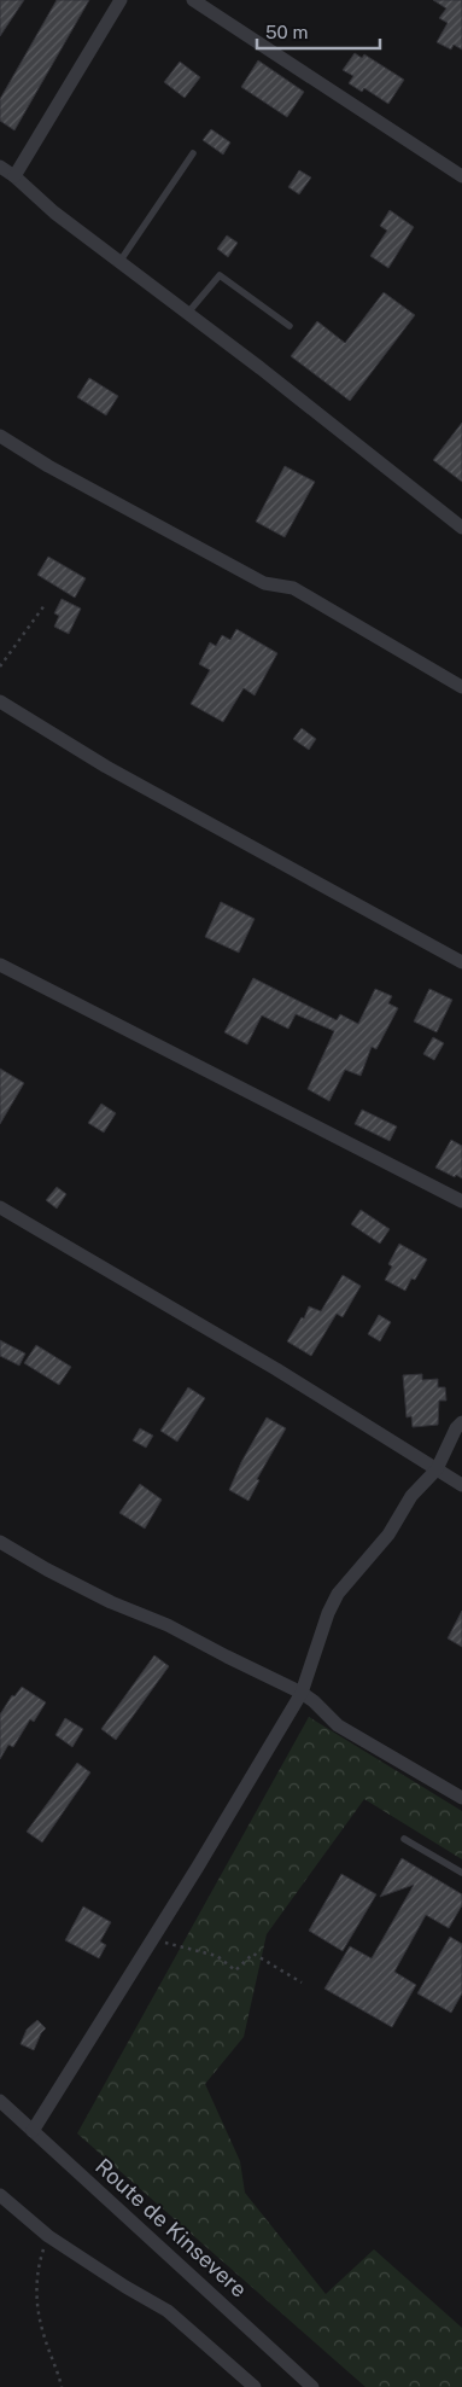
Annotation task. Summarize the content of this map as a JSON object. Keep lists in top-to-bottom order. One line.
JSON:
{"streets":{"street":["Route de Kinsevere"]},"scale_bar":"50 m"}
